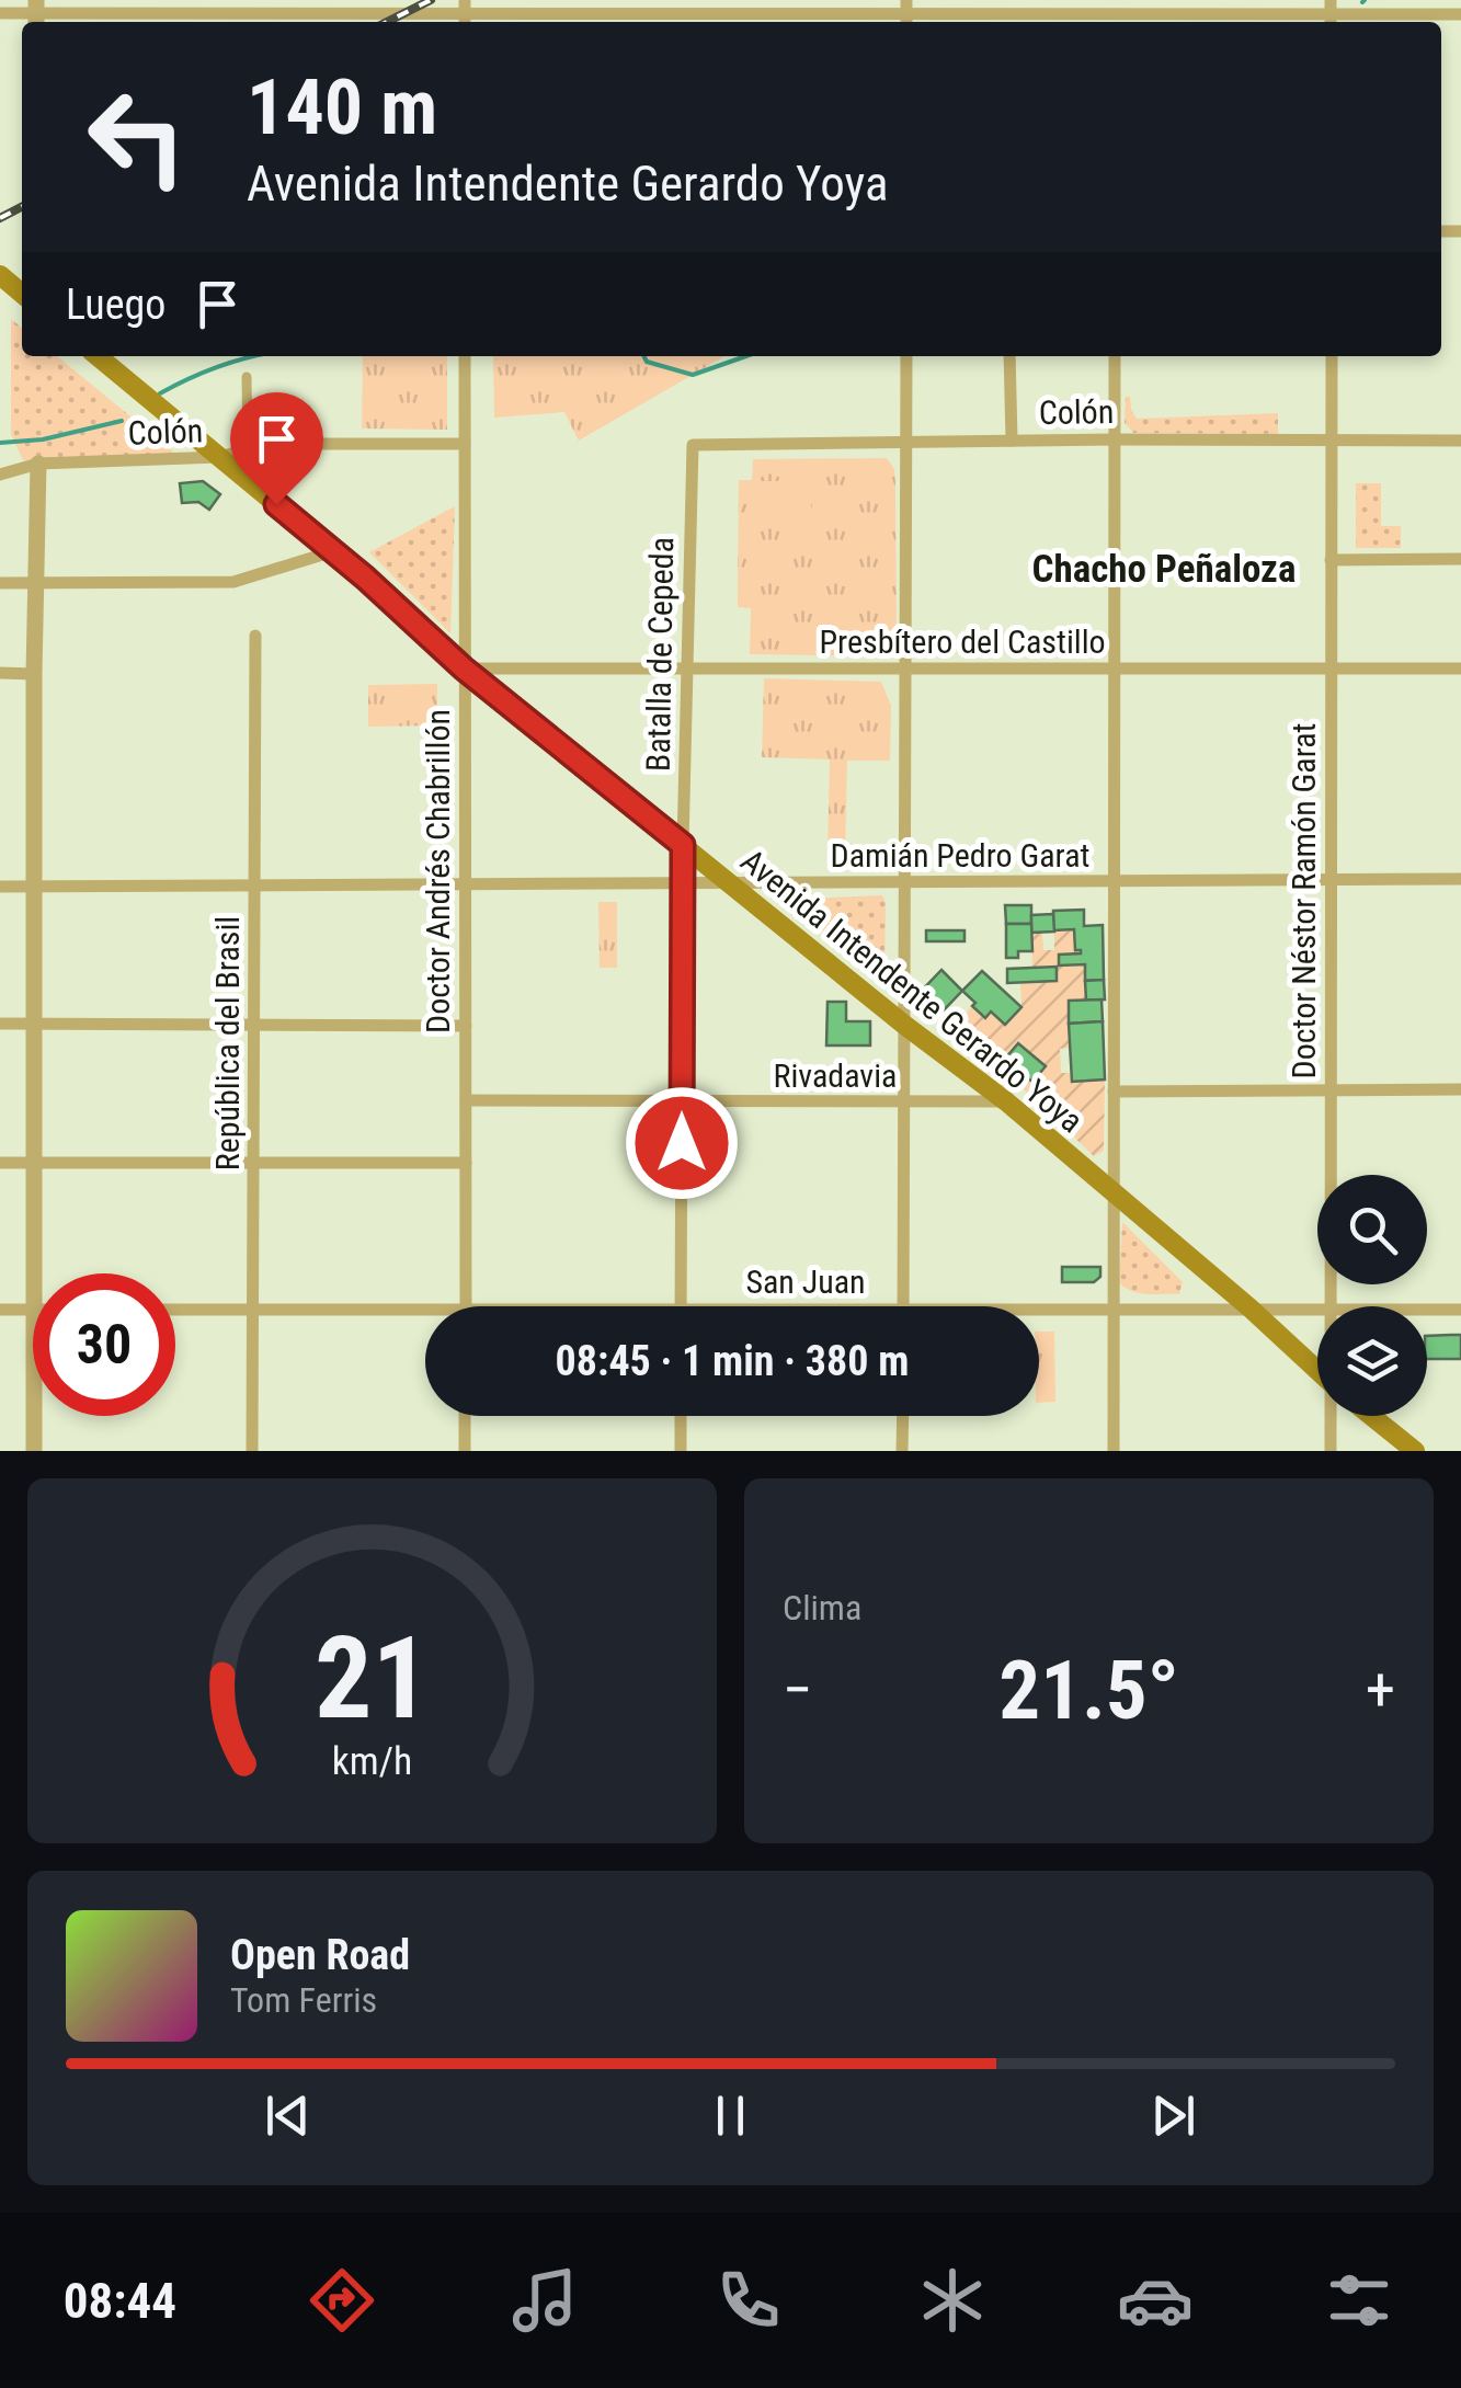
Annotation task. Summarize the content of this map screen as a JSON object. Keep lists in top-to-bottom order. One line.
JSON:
{"streets":{"main road":["Avenida Intendente Gerardo Yoya"],"street":["Colón","Presbítero del Castillo","Batalla de Cepeda","Damián Pedro Garat","Doctor Andrés Chabrillón","Doctor Néstor Ramón Garat","República del Brasil","Rivadavia","San Juan"]},"crossings":[["Colón","Batalla de Cepeda"],["Colón","Doctor Andrés Chabrillón"],["Colón","Doctor Néstor Ramón Garat"],["Colón","Avenida Intendente Gerardo Yoya"],["Presbítero del Castillo","Batalla de Cepeda"],["Presbítero del Castillo","Doctor Andrés Chabrillón"],["Presbítero del Castillo","Doctor Néstor Ramón Garat"],["Presbítero del Castillo","Avenida Intendente Gerardo Yoya"],["Batalla de Cepeda","Damián Pedro Garat"],["Batalla de Cepeda","Avenida Intendente Gerardo Yoya"],["Batalla de Cepeda","Rivadavia"],["Damián Pedro Garat","Doctor Andrés Chabrillón"],["Damián Pedro Garat","Doctor Néstor Ramón Garat"],["Damián Pedro Garat","Avenida Intendente Gerardo Yoya"],["Damián Pedro Garat","República del Brasil"],["Doctor Andrés Chabrillón","Avenida Intendente Gerardo Yoya"],["Doctor Andrés Chabrillón","Rivadavia"],["Avenida Intendente Gerardo Yoya","Rivadavia"],["Avenida Intendente Gerardo Yoya","San Juan"],["República del Brasil","San Juan"]],"districts":["Chacho Peñaloza"],"page":{"turn":["140 m","Avenida Intendente Gerardo Yoya"],"then":"Luego","limit":"30","trip":"08:45 · 1 min · 380 m","tile":"Clima","heat":["−","21.5°","+"],"song":["Open Road","Tom Ferris"],"tabs":"08:44","gauge":["21","km/h"]}}
